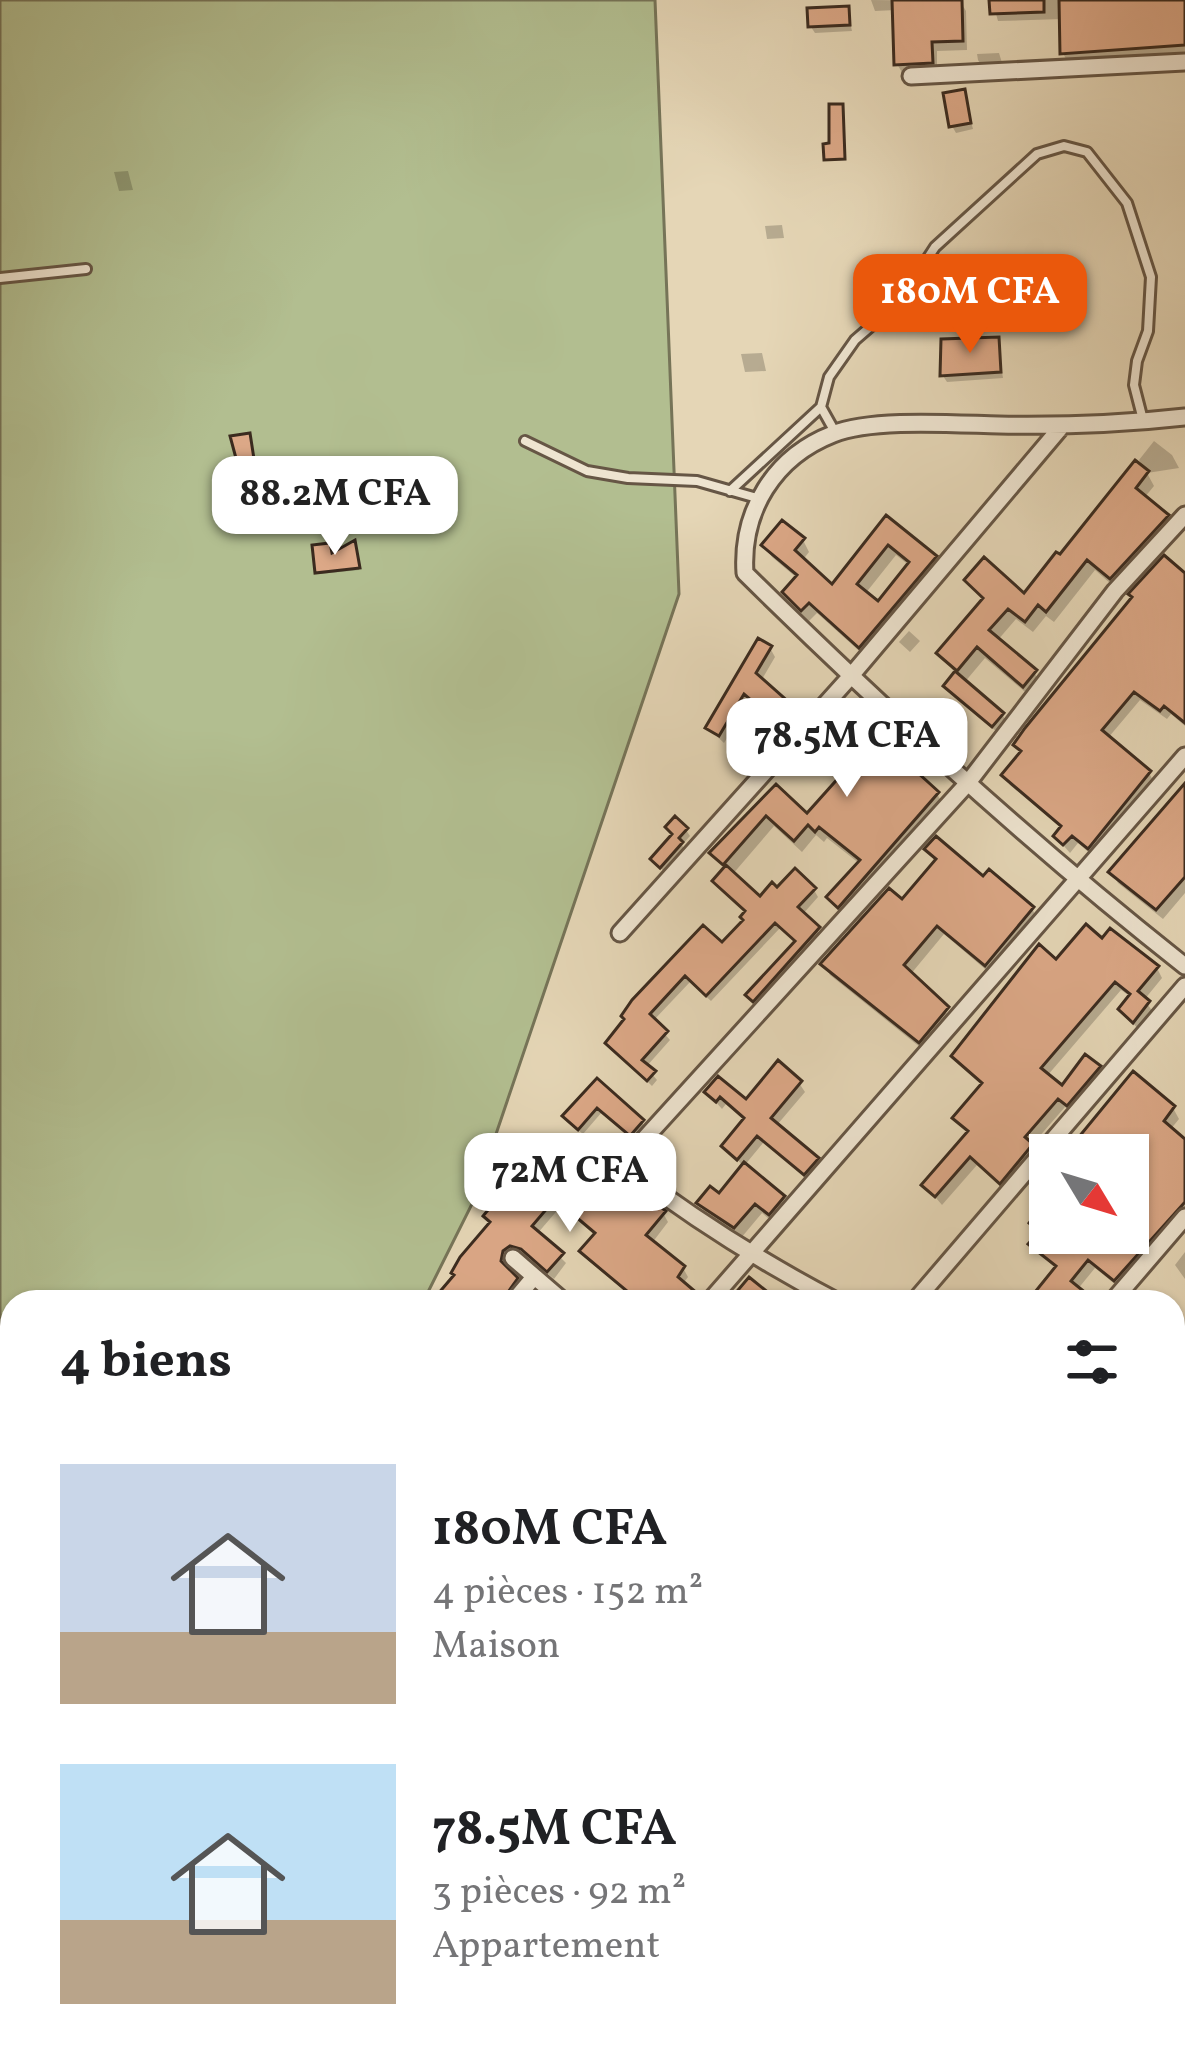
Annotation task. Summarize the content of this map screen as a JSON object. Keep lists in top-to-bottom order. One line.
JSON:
{"north":"bottom right","page":{"price":["180M CFA","88.2M CFA","78.5M CFA","72M CFA"],"heading":"4 biens","list":[{"name":"180M CFA","note":"4 pièces · 152 m² · Maison"},{"name":"78.5M CFA","note":"3 pièces · 92 m² · Appartement"}]}}
